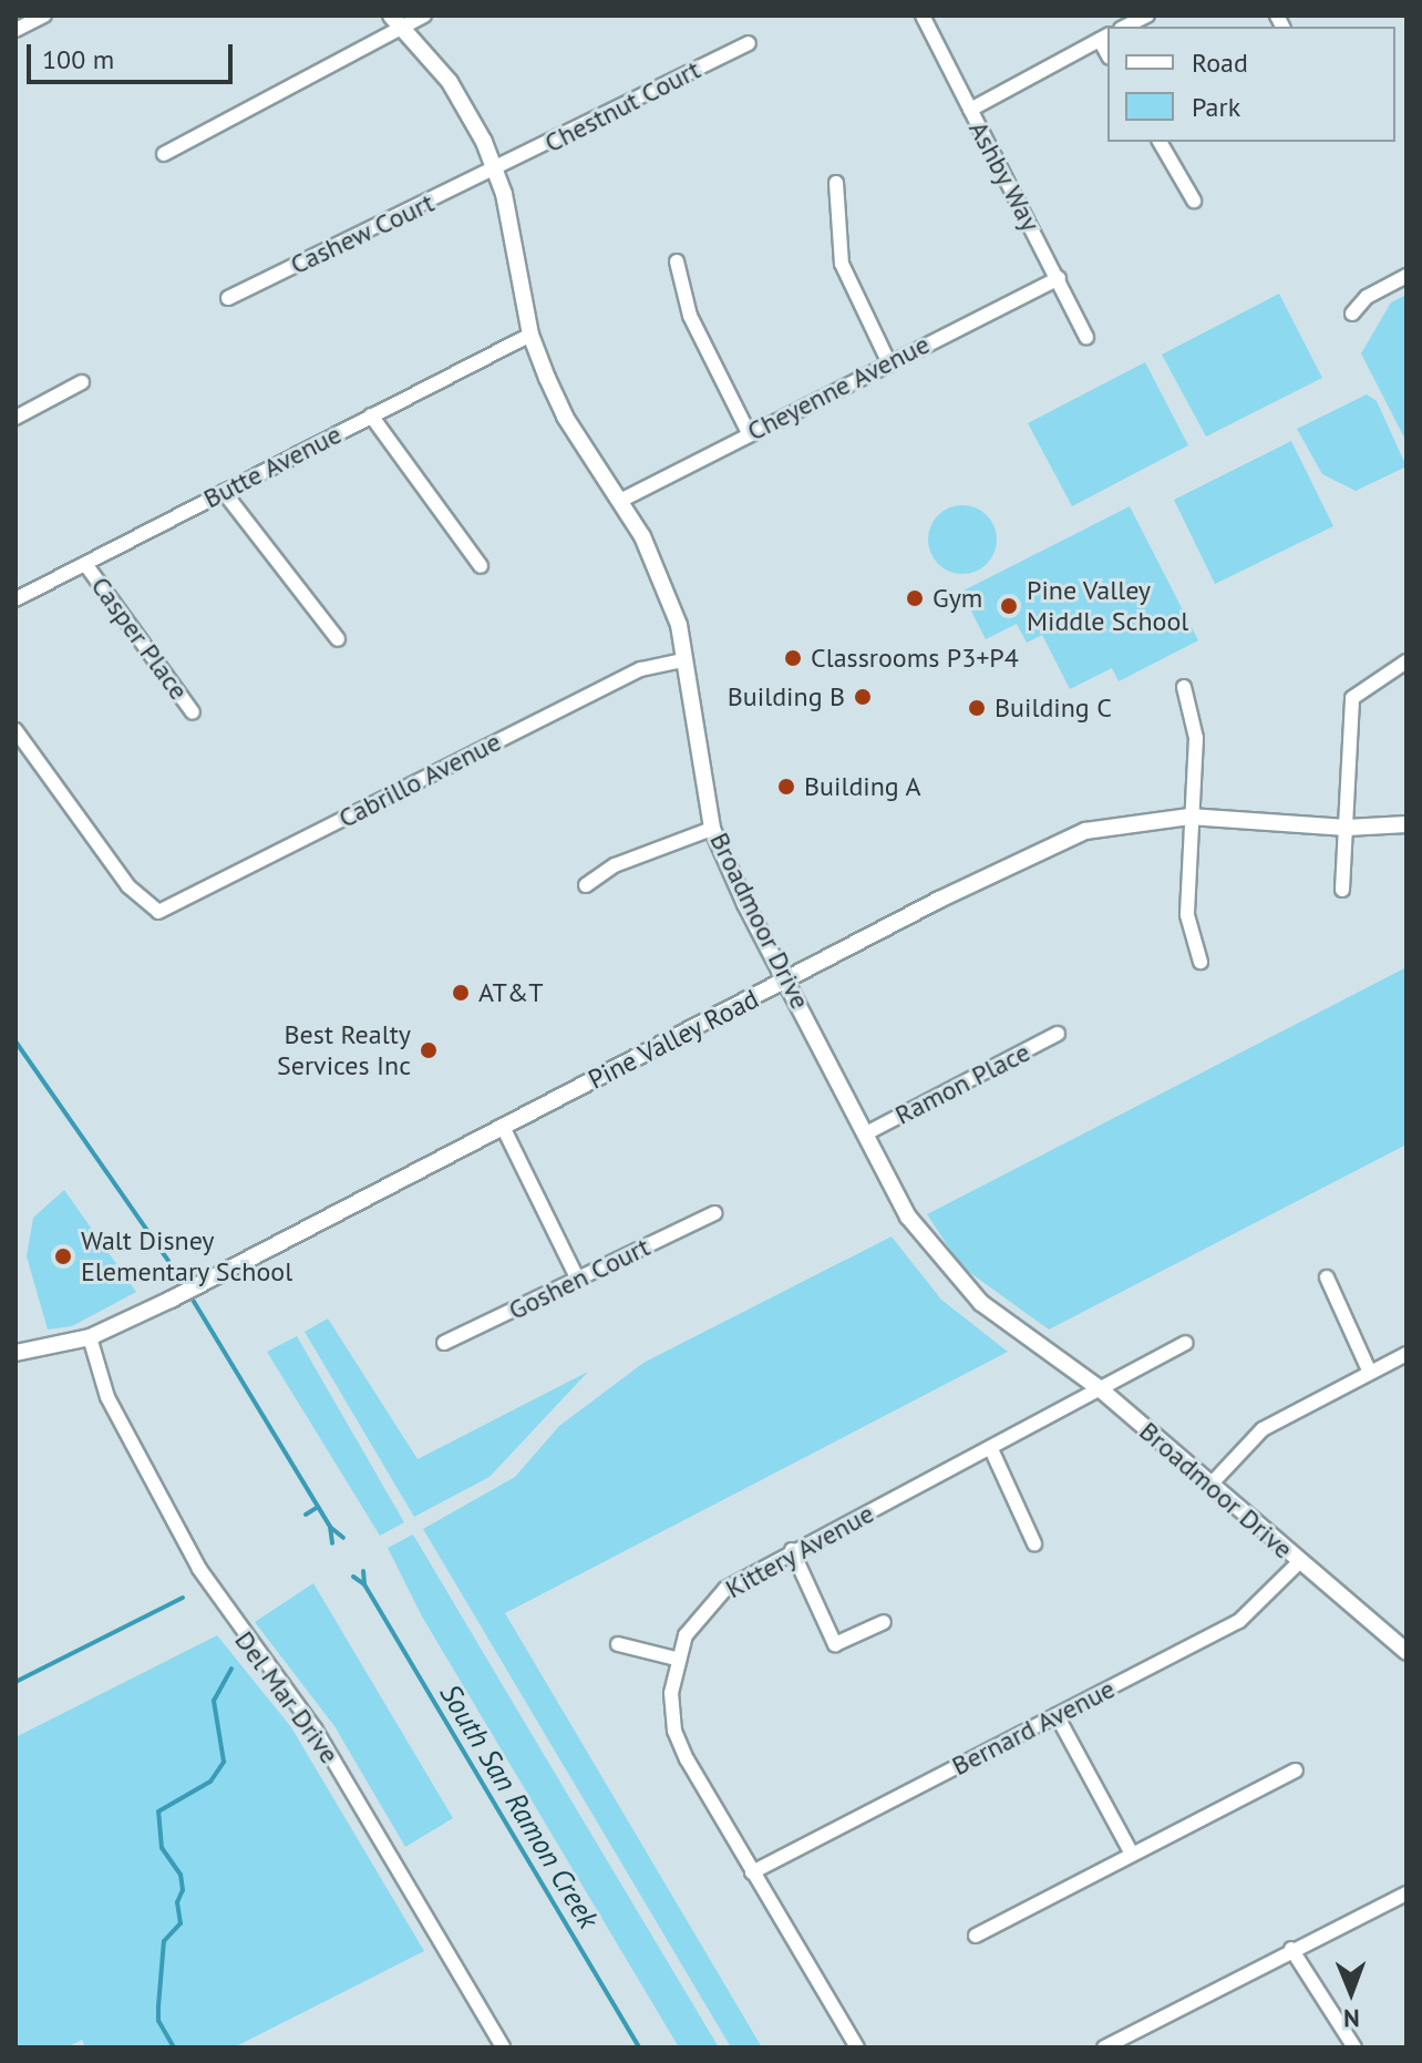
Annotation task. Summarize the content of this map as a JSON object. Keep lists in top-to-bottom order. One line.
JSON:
{"streets":{"street":["Chestnut Court","Ashby Way","Cashew Court","Cheyenne Avenue","Butte Avenue","Casper Place","Cabrillo Avenue","Broadmoor Drive","Pine Valley Road","Ramon Place","Goshen Court","Kittery Avenue","Del Mar Drive","Bernard Avenue"]},"crossings":[["Chestnut Court","Cashew Court"],["Chestnut Court","Broadmoor Drive"],["Ashby Way","Cheyenne Avenue"],["Cashew Court","Broadmoor Drive"],["Cheyenne Avenue","Broadmoor Drive"],["Butte Avenue","Casper Place"],["Butte Avenue","Broadmoor Drive"],["Cabrillo Avenue","Broadmoor Drive"],["Broadmoor Drive","Pine Valley Road"],["Broadmoor Drive","Ramon Place"],["Broadmoor Drive","Kittery Avenue"],["Broadmoor Drive","Bernard Avenue"],["Pine Valley Road","Del Mar Drive"],["Kittery Avenue","Bernard Avenue"]],"water":["South San Ramon Creek"],"places":["Gym","Pine Valley Middle School","Classrooms P3+P4","Building B","Building C","Building A","AT&T","Best Realty Services Inc","Walt Disney Elementary School"],"legend":["Road","Park"],"scale_bar":"100 m","north":"bottom"}
